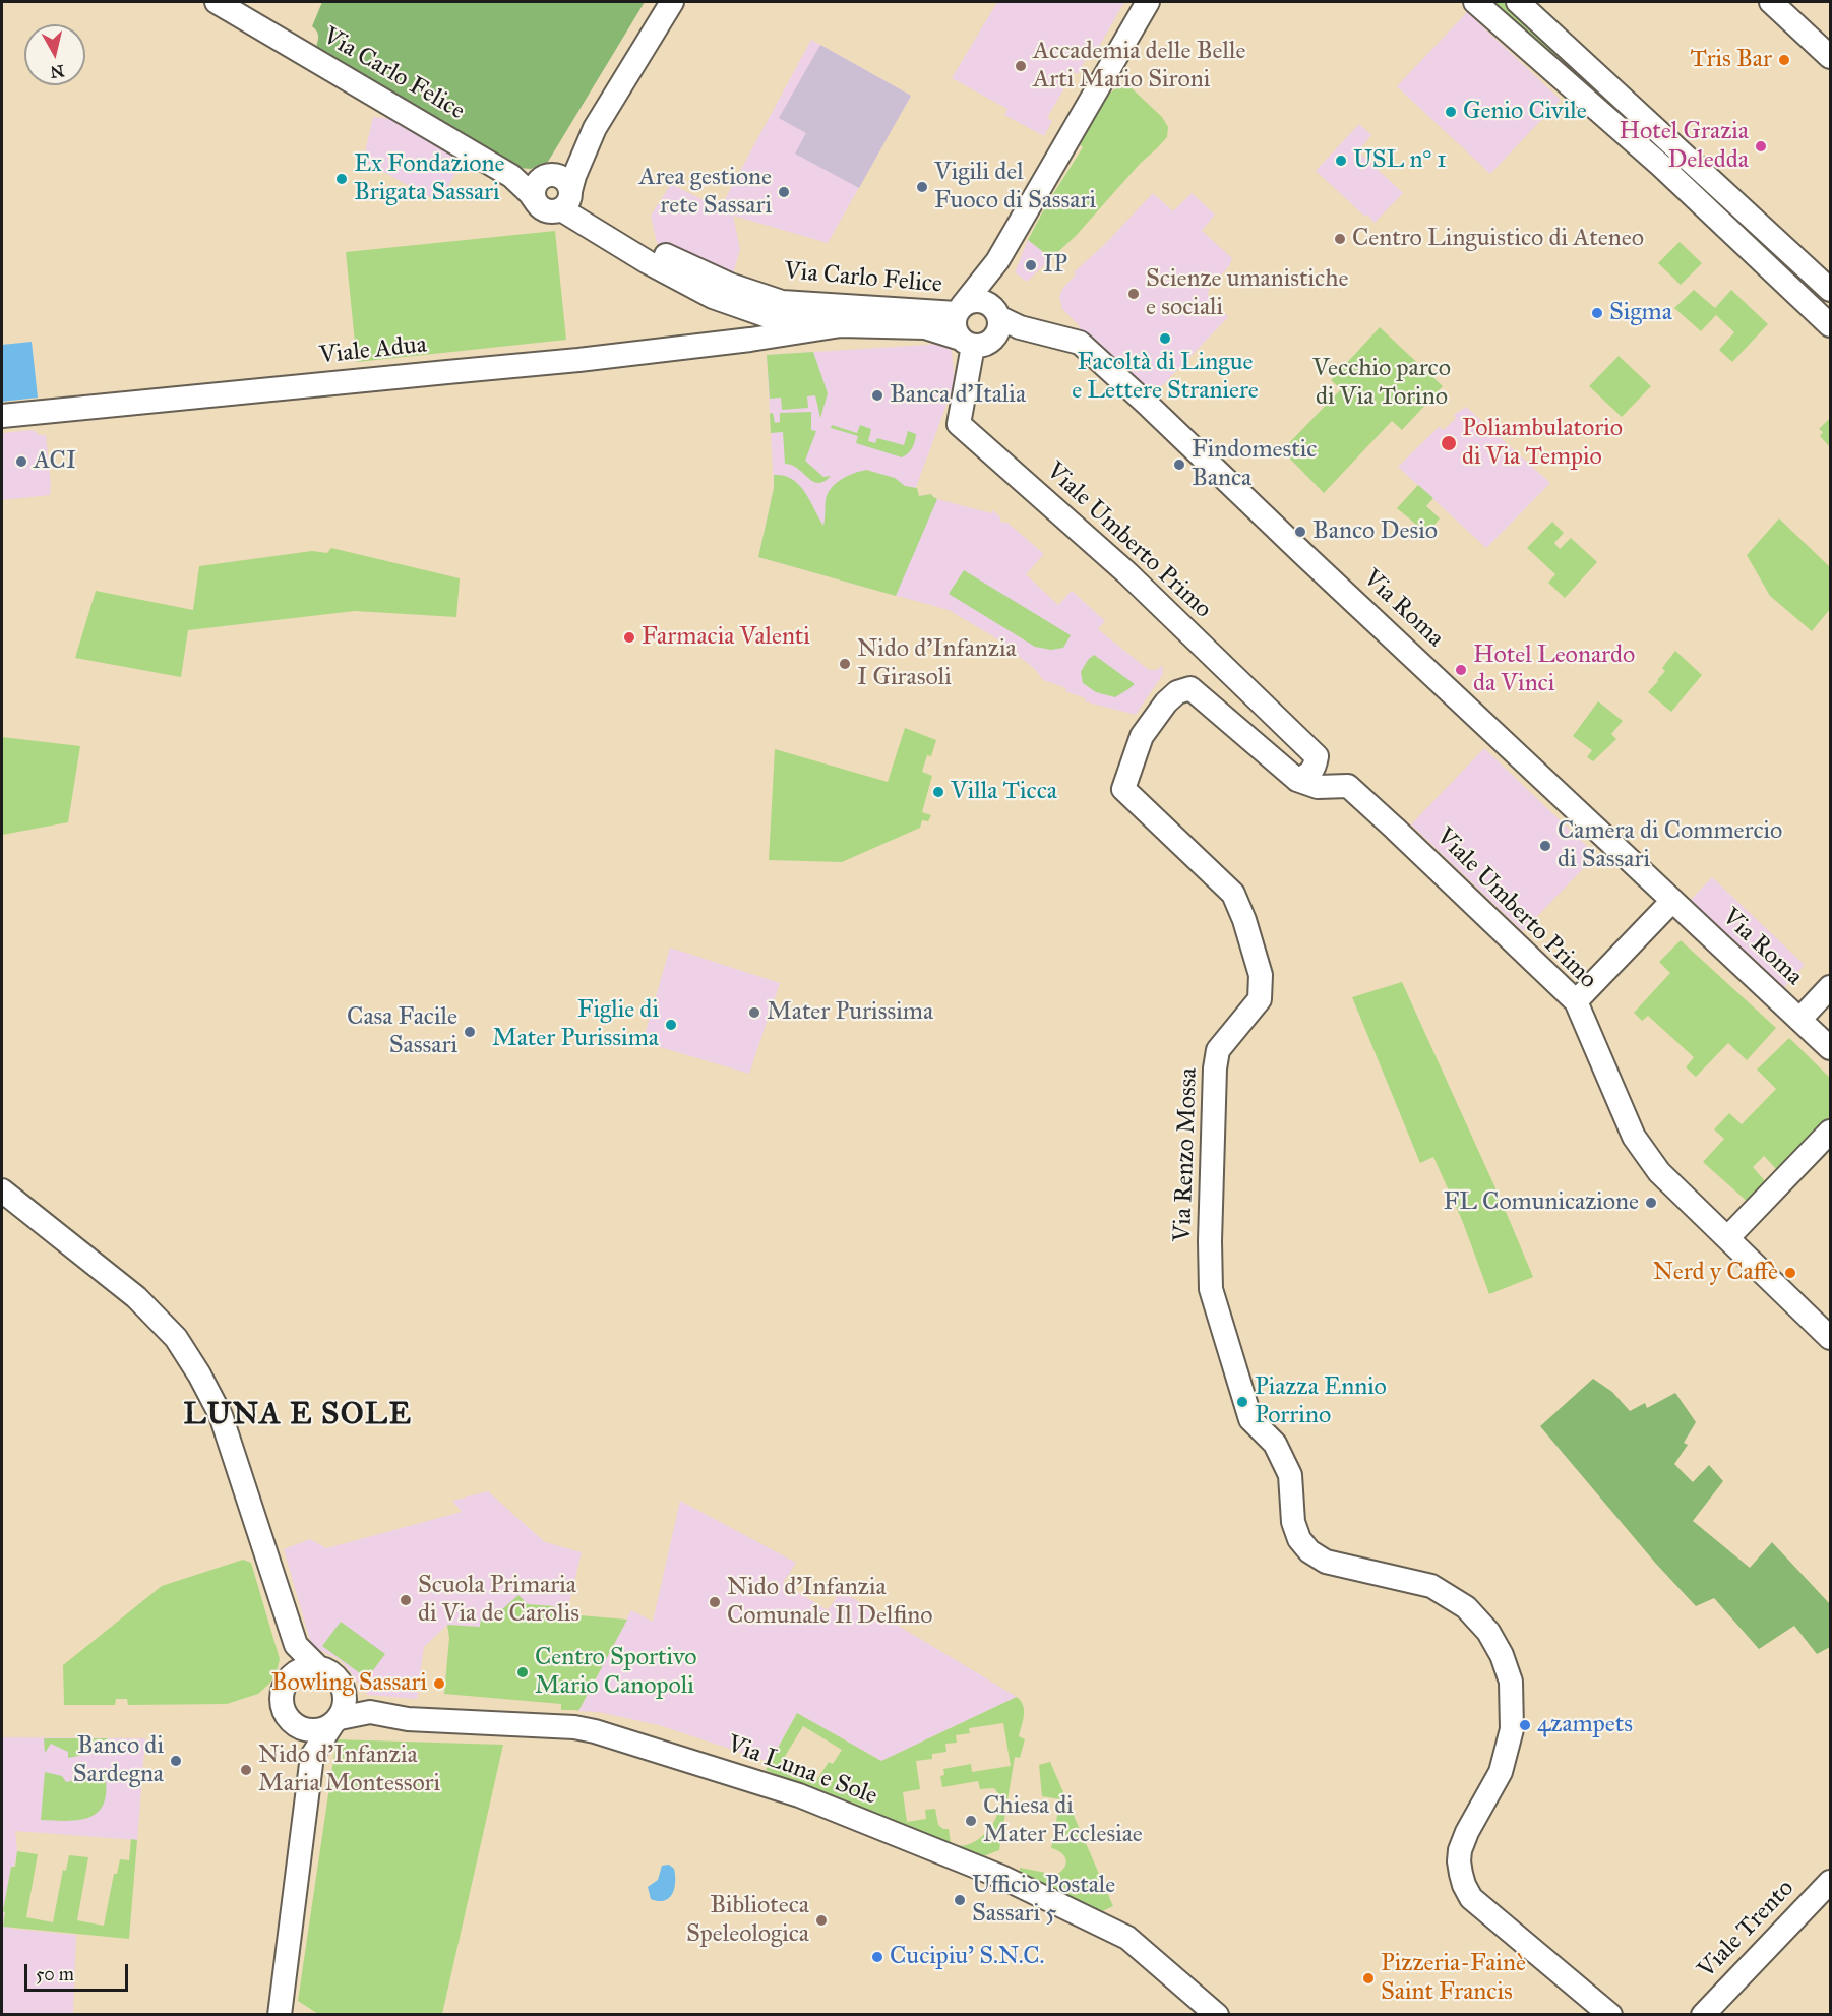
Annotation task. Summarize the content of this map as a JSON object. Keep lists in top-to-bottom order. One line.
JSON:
{"streets":{"main road":["Via Carlo Felice","Viale Adua","Viale Umberto Primo","Via Roma","Via Renzo Mossa","Via Luna e Sole","Viale Trento"]},"crossings":[["Via Carlo Felice","Viale Adua"],["Via Carlo Felice","Viale Umberto Primo"],["Via Carlo Felice","Via Roma"],["Viale Umberto Primo","Via Roma"],["Viale Umberto Primo","Via Renzo Mossa"]],"districts":["LUNA E SOLE"],"parks":["Vecchio parco di Via Torino"],"places":["Tris Bar","Accademia delle Belle Arti Mario Sironi","Genio Civile","Hotel Grazia Deledda","USL n° 1","Ex Fondazione Brigata Sassari","Vigili del Fuoco di Sassari","Area gestione rete Sassari","Centro Linguistico di Ateneo","IP","Scienze umanistiche e sociali","Sigma","Facoltà di Lingue e Lettere Straniere","Banca d'Italia","Poliambulatorio di Via Tempio","ACI","Findomestic Banca","Banco Desio","Farmacia Valenti","Nido d'Infanzia I Girasoli","Hotel Leonardo da Vinci","Villa Ticca","Camera di Commercio di Sassari","Mater Purissima","Figlie di Mater Purissima","Casa Facile Sassari","FL Comunicazione","Nerd y Caffè","Piazza Ennio Porrino","Scuola Primaria di Via de Carolis","Nido d'Infanzia Comunale Il Delfino","Centro Sportivo Mario Canopoli","Bowling Sassari","4zampets","Banco di Sardegna","Nido d'Infanzia Maria Montessori","Chiesa di Mater Ecclesiae","Ufficio Postale Sassari 5","Biblioteca Speleologica","Cucipiu' S.N.C.","Pizzeria-Fainè Saint Francis"],"scale_bar":"50 m","north":"bottom"}
